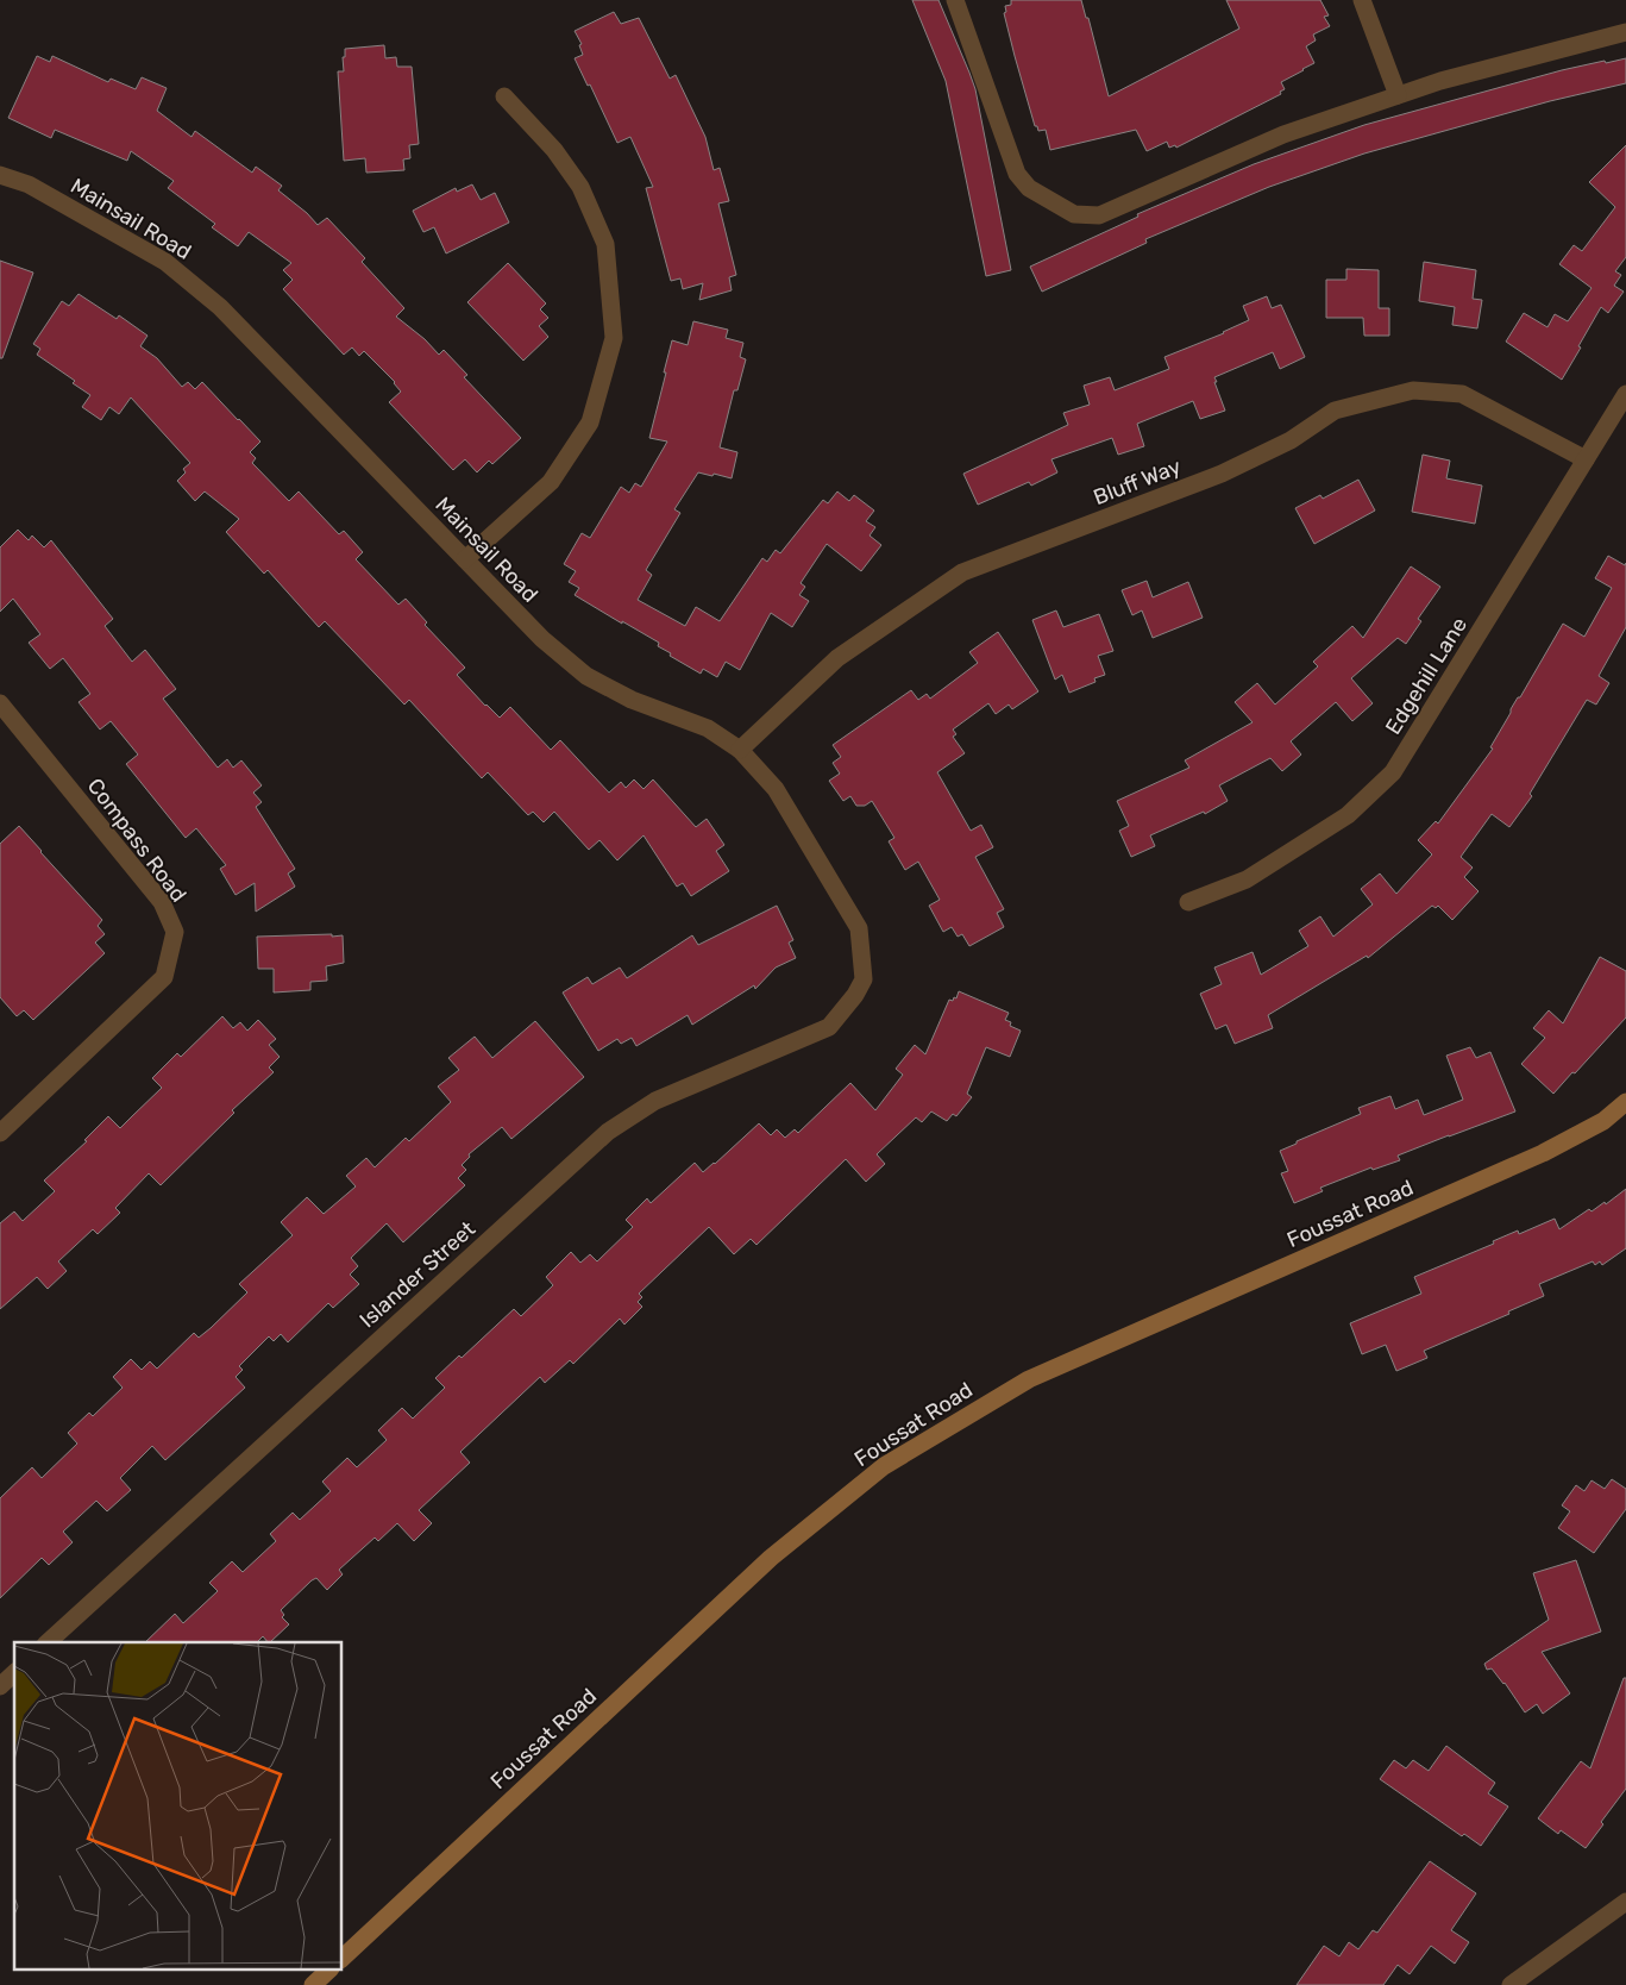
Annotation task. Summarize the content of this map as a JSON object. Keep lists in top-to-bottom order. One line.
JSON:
{"streets":{"main road":["Foussat Road"],"street":["Mainsail Road","Bluff Way","Edgehill Lane","Compass Road","Islander Street"]},"crossings":[["Mainsail Road","Bluff Way"],["Mainsail Road","Islander Street"],["Bluff Way","Edgehill Lane"]]}
